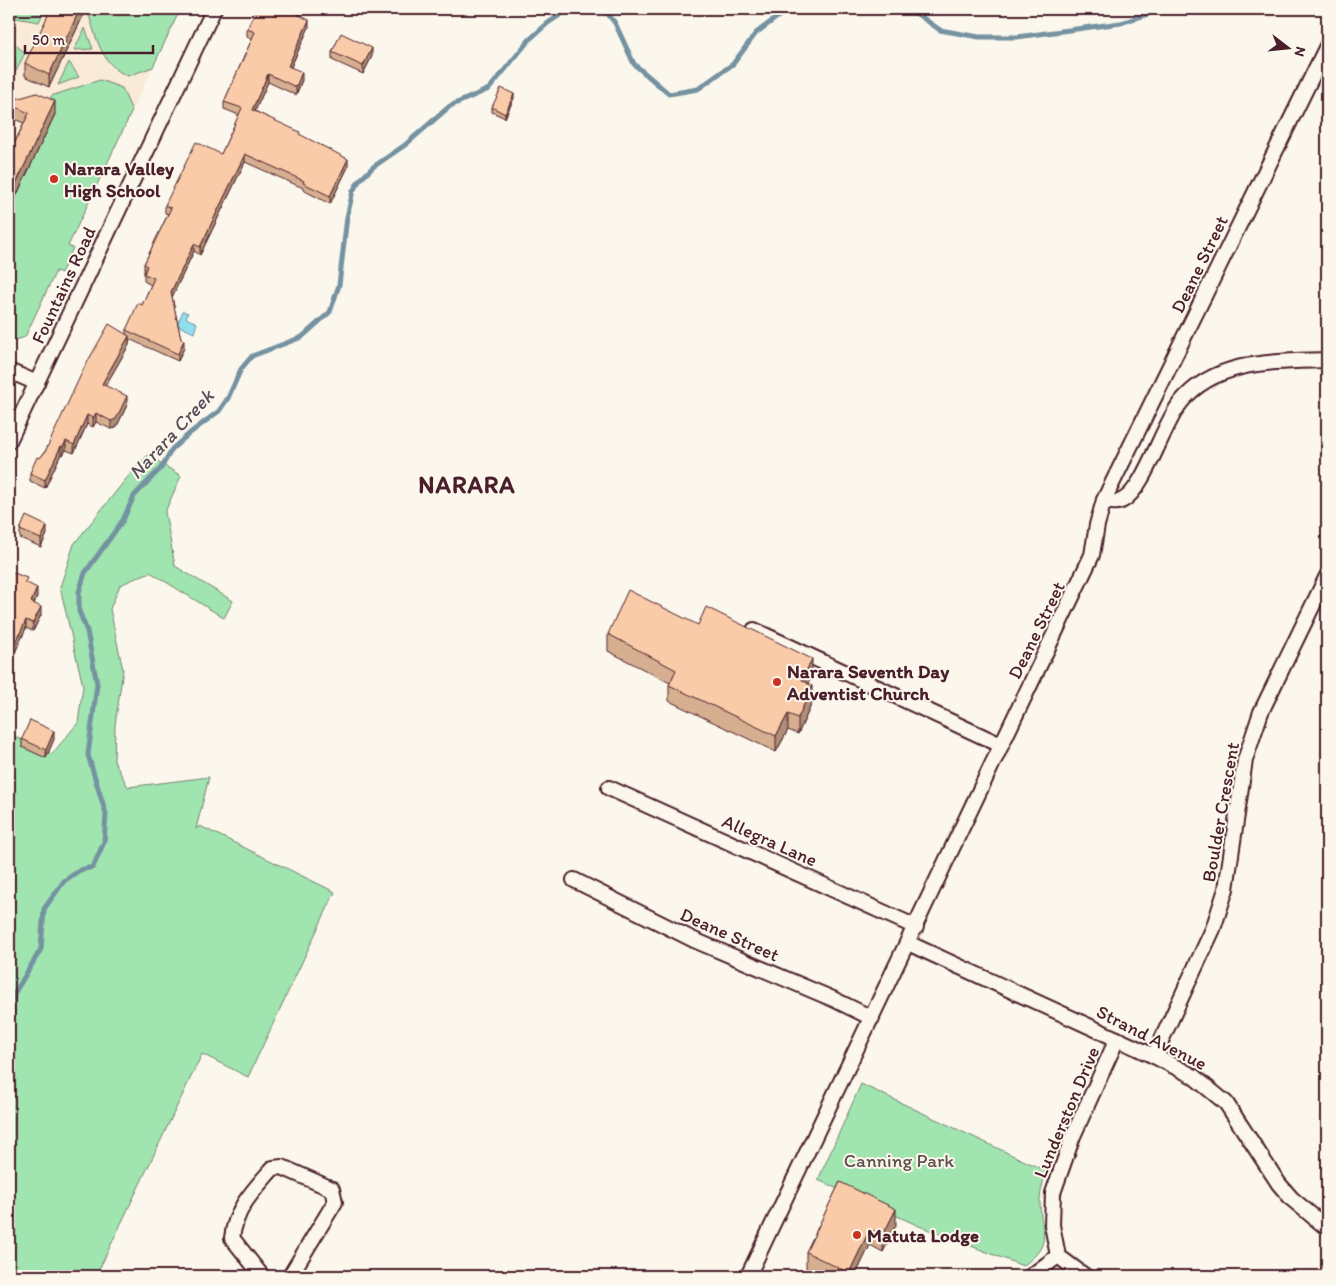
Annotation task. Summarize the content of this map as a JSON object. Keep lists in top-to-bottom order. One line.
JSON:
{"streets":{"street":["Deane Street","Fountains Road","Boulder Crescent","Allegra Lane","Strand Avenue","Lunderston Drive"]},"crossings":[["Deane Street","Allegra Lane"],["Deane Street","Strand Avenue"],["Boulder Crescent","Strand Avenue"],["Strand Avenue","Lunderston Drive"]],"districts":["NARARA"],"water":["Narara Creek"],"parks":["Canning Park"],"places":["Narara Valley High School","Narara Seventh Day Adventist Church","Matuta Lodge"],"scale_bar":"50 m","north":"right"}
